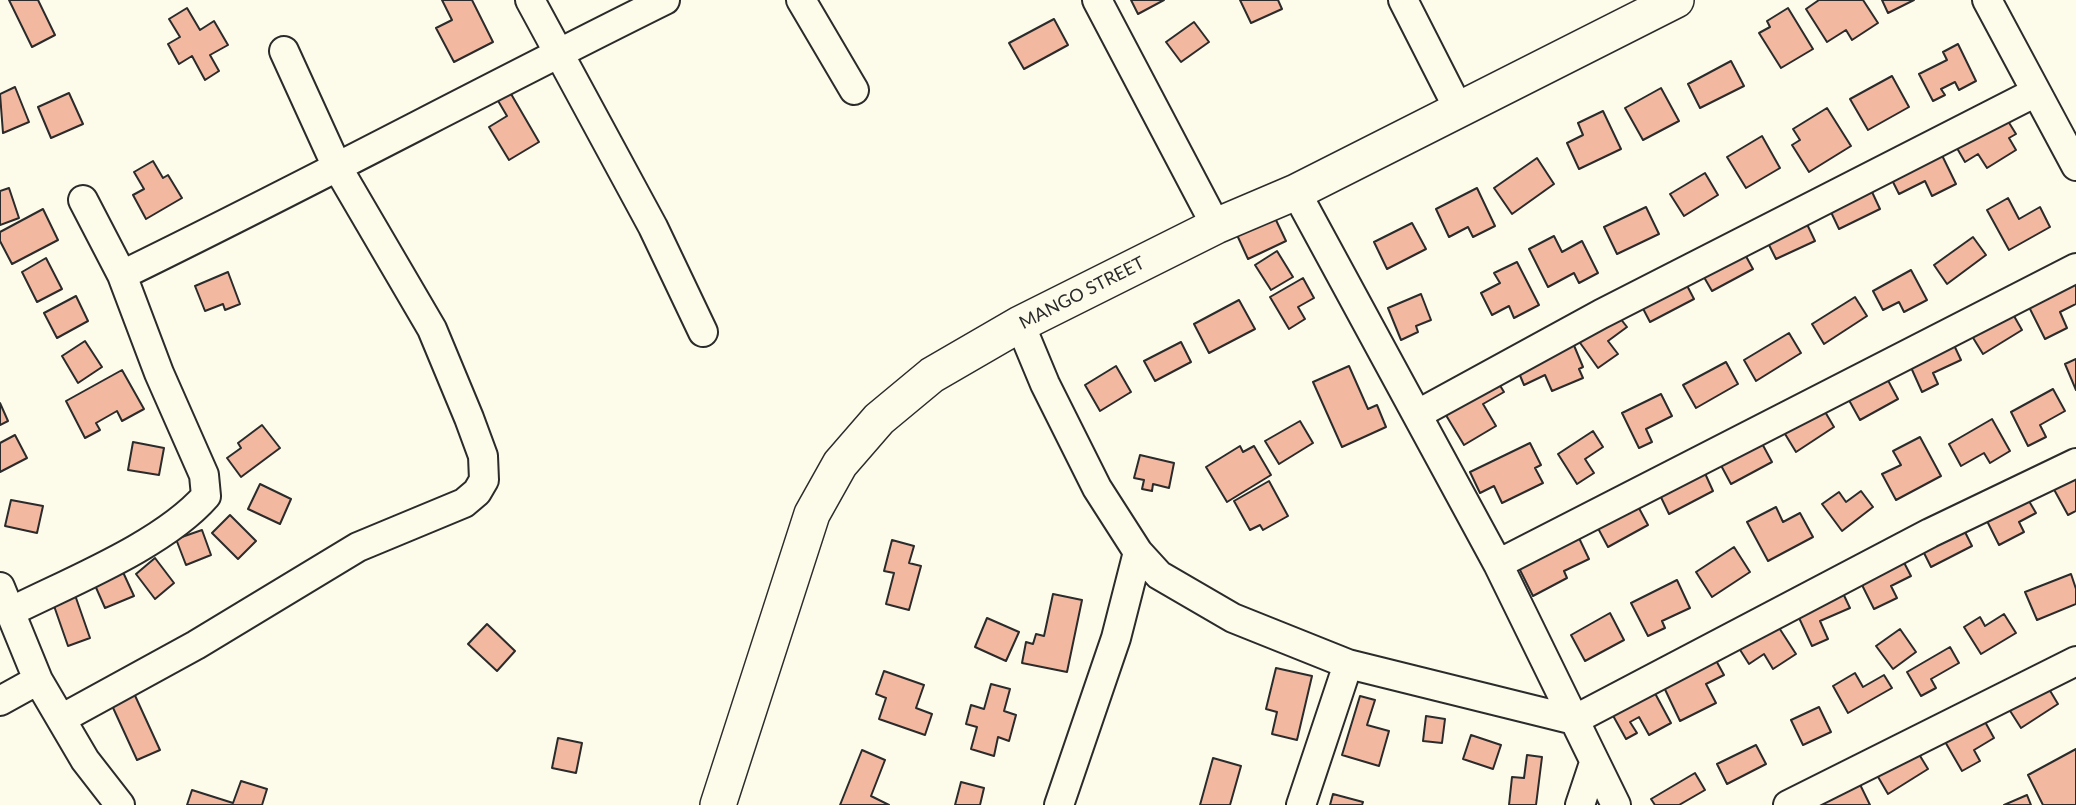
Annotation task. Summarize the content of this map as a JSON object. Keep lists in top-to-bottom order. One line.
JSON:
{"streets":{"main road":["MANGO STREET"]}}
